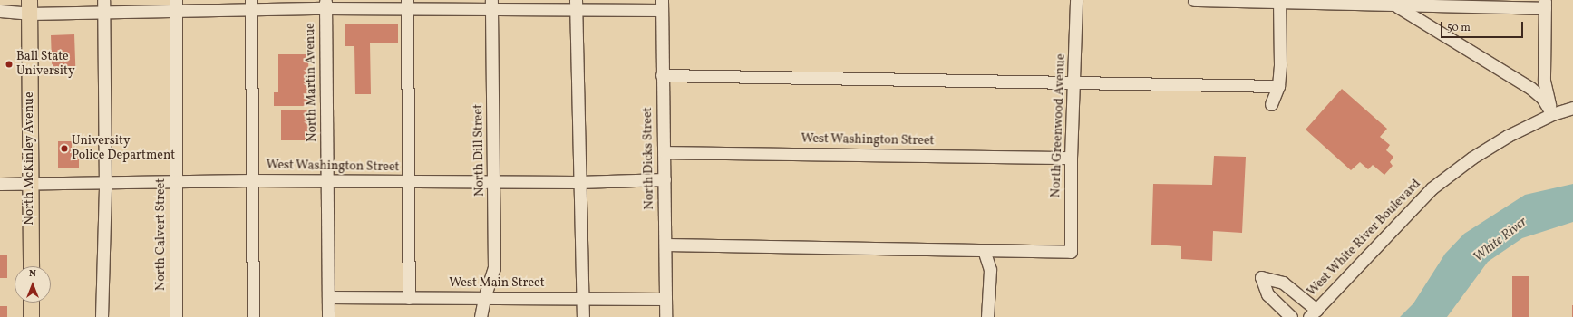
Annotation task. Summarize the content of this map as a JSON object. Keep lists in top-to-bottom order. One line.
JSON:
{"streets":{"main road":["North McKinley Avenue"],"street":["North Martin Avenue","North Greenwood Avenue","West Washington Street","North Dill Street","North Dicks Street","North Calvert Street","West White River Boulevard","West Main Street"]},"crossings":[["North Martin Avenue","West Washington Street"],["North Martin Avenue","West Main Street"],["North Greenwood Avenue","West Washington Street"],["West Washington Street","North Dill Street"],["West Washington Street","North McKinley Avenue"],["West Washington Street","North Dicks Street"],["West Washington Street","North Calvert Street"],["North Dill Street","West Main Street"],["North Dicks Street","West Main Street"]],"water":["White River"],"places":["Ball State University","University Police Department"],"scale_bar":"50 m","north":"top"}
